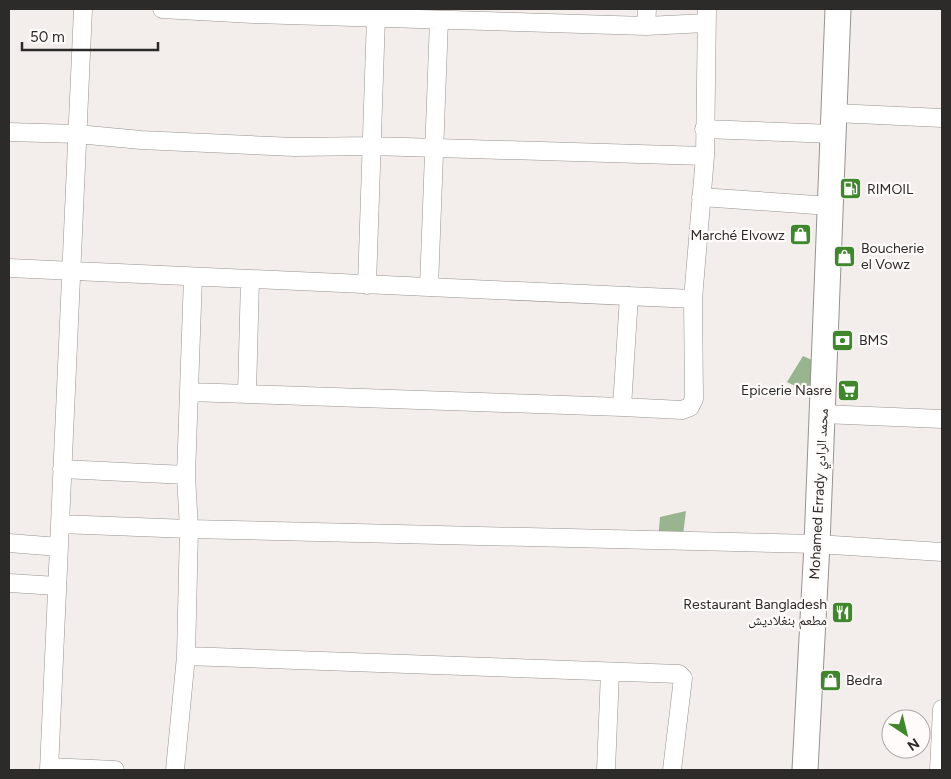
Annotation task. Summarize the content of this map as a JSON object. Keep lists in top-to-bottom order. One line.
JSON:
{"streets":{"street":["Mohamed Errady محمد الرادي"]},"places":{"fuel station":["RIMOIL"],"shop":["Marché Elvowz","Boucherie el Vowz","Bedra"],"bank":["BMS"],"supermarket":["Epicerie Nasre"],"restaurant":["Restaurant Bangladesh مطعم بنغلاديش"]},"scale_bar":"50 m","north":"bottom right"}
